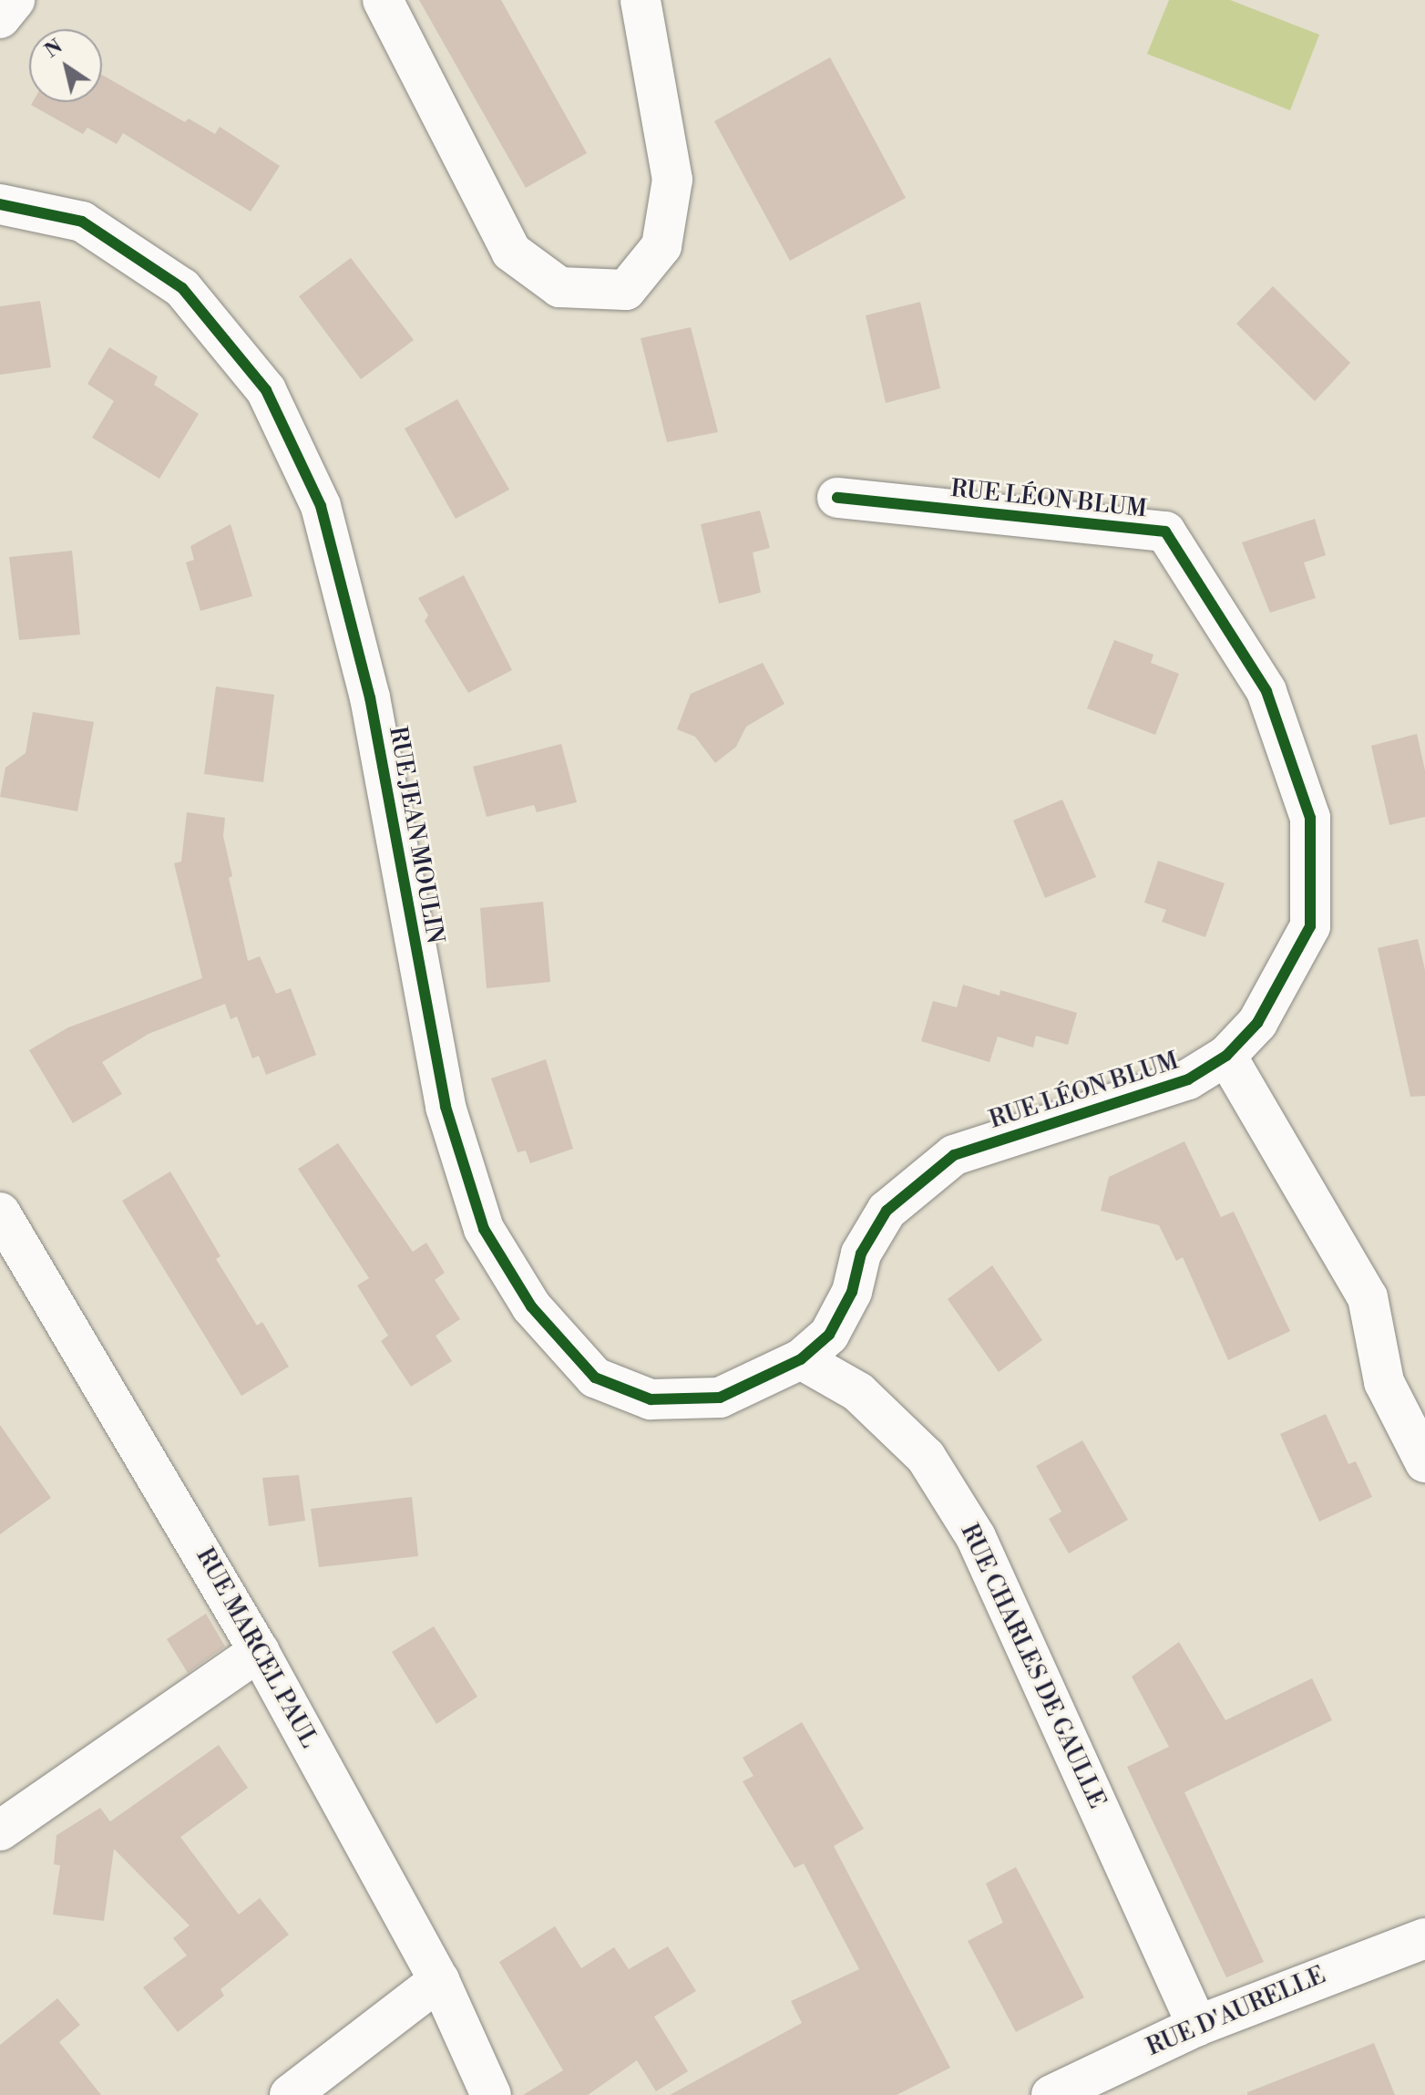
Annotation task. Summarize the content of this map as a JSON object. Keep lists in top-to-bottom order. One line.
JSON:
{"streets":{"street":["RUE LÉON BLUM","RUE JEAN MOULIN","RUE MARCEL PAUL","RUE CHARLES DE GAULLE","RUE D'AURELLE"]},"crossings":[["RUE LÉON BLUM","RUE JEAN MOULIN"],["RUE LÉON BLUM","RUE CHARLES DE GAULLE"],["RUE JEAN MOULIN","RUE CHARLES DE GAULLE"],["RUE CHARLES DE GAULLE","RUE D'AURELLE"]],"north":"top left"}
